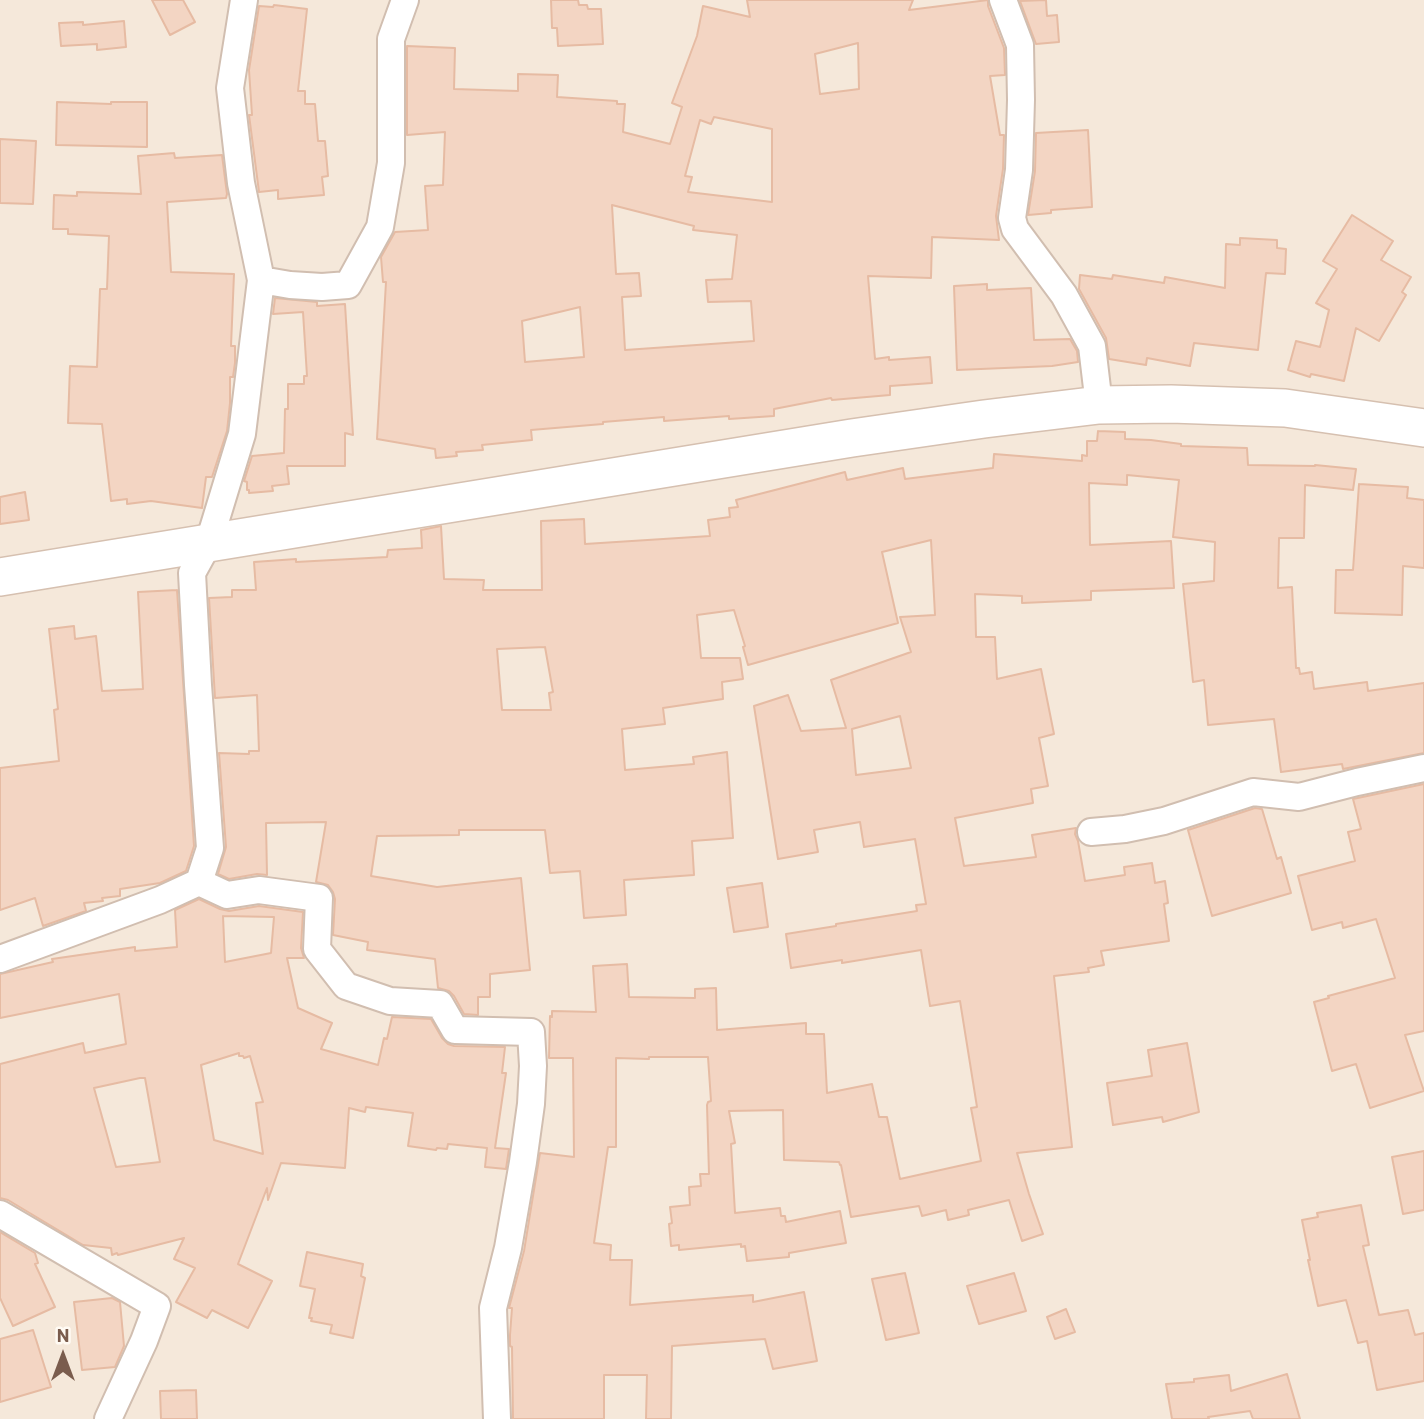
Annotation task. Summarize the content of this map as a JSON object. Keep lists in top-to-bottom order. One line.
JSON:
{"north":"top"}
